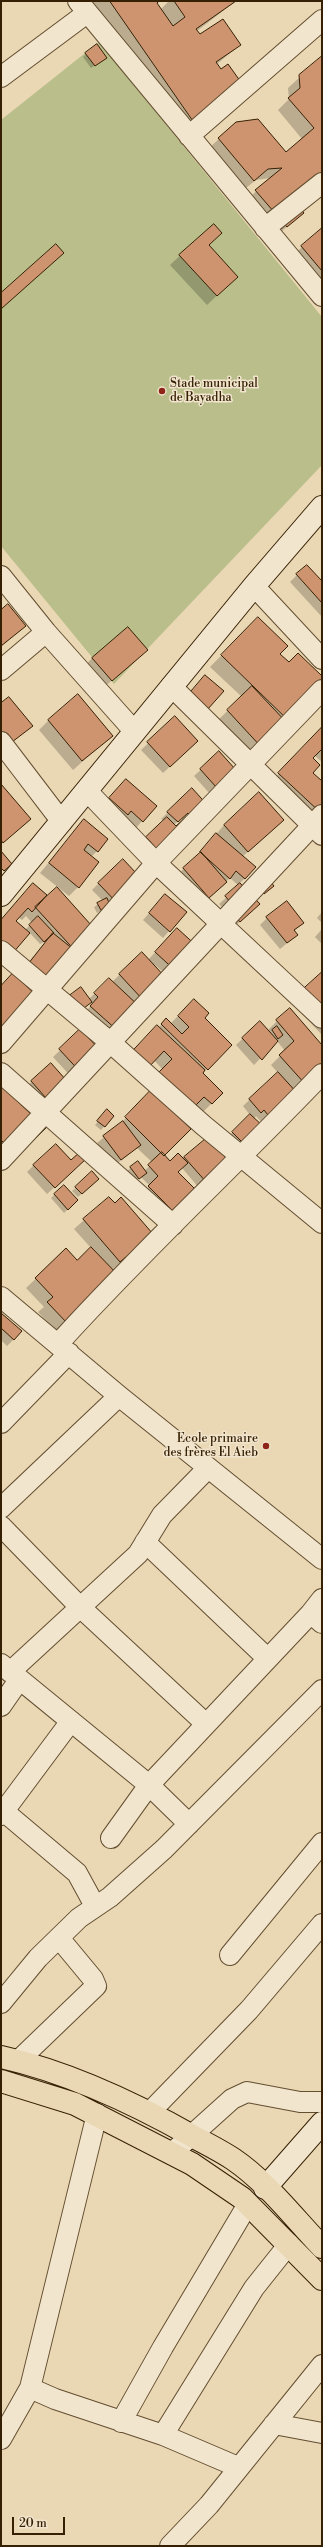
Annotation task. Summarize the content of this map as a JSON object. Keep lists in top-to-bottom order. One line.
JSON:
{"places":["Stade municipal de Bayadha","Ecole primaire des frères El Aieb"],"scale_bar":"20 m"}
